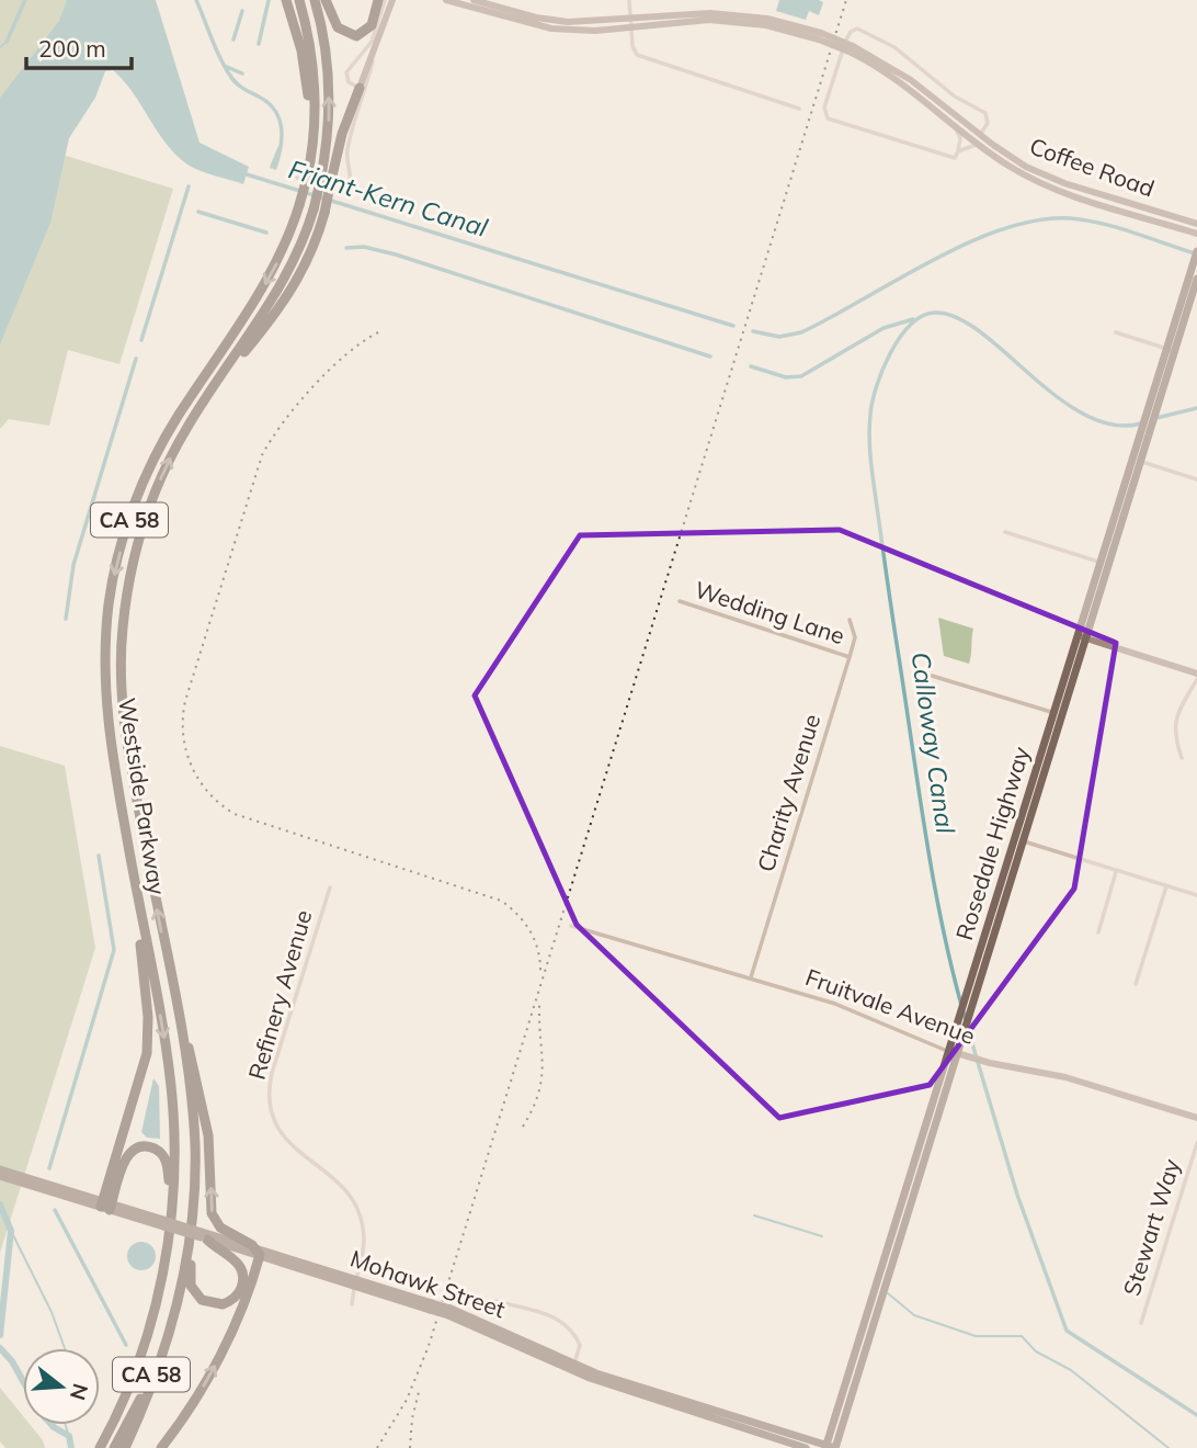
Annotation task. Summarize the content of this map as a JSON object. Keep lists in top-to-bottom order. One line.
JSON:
{"streets":{"highway":["CA 58","Westside Parkway"],"main road":["Coffee Road","Rosedale Highway","Fruitvale Avenue","Mohawk Street"],"street":["Wedding Lane","Charity Avenue","Refinery Avenue","Stewart Way"]},"crossings":[["CA 58","Westside Parkway"],["Wedding Lane","Charity Avenue"],["Charity Avenue","Fruitvale Avenue"],["Rosedale Highway","Fruitvale Avenue"],["Rosedale Highway","Mohawk Street"],["Refinery Avenue","Mohawk Street"]],"water":["Friant-Kern Canal","Calloway Canal"],"scale_bar":"200 m","north":"right"}
